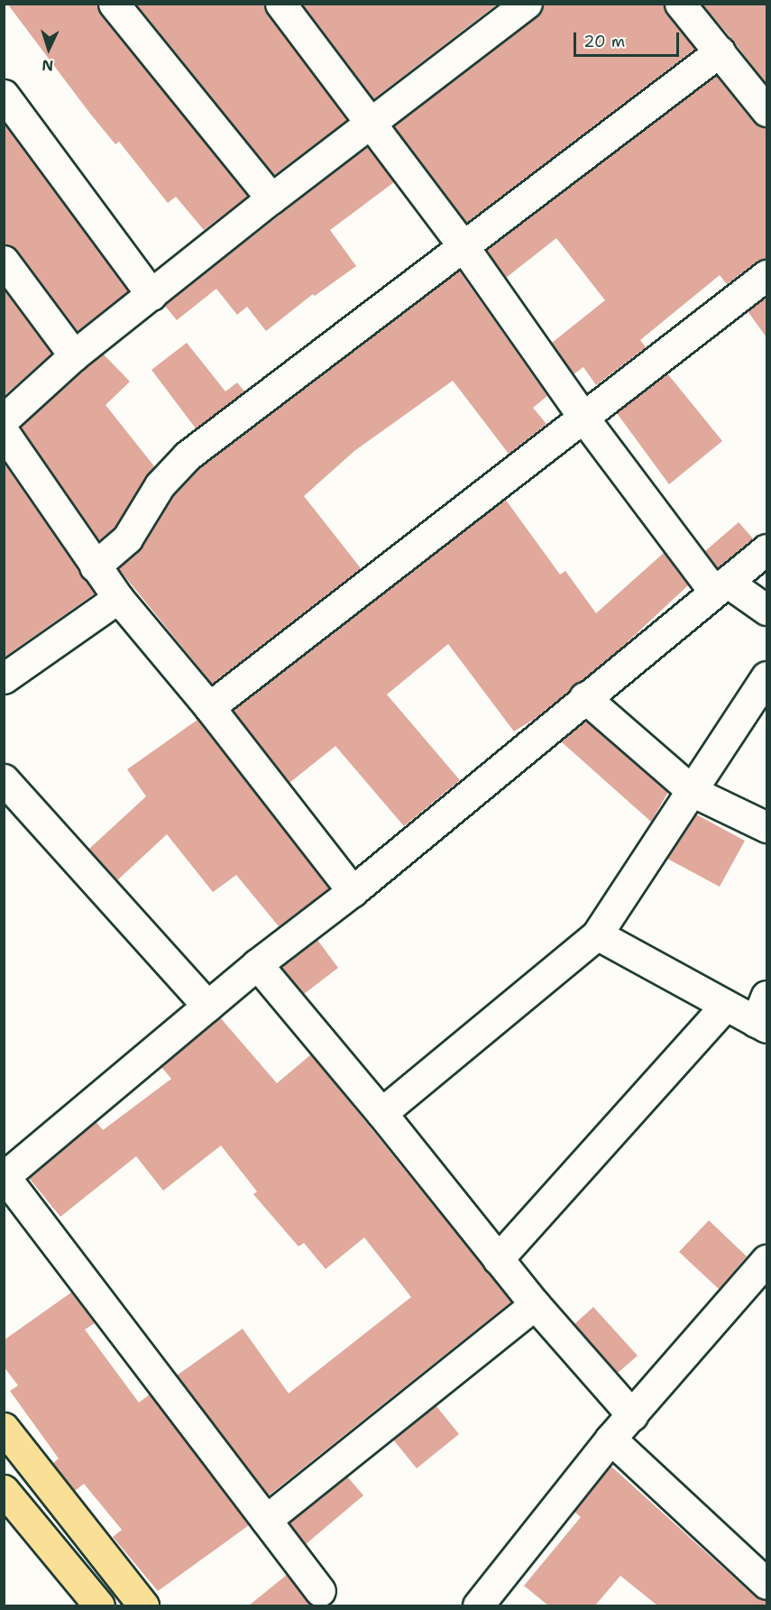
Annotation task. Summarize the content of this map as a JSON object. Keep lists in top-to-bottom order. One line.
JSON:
{"scale_bar":"20 m","north":"bottom"}
